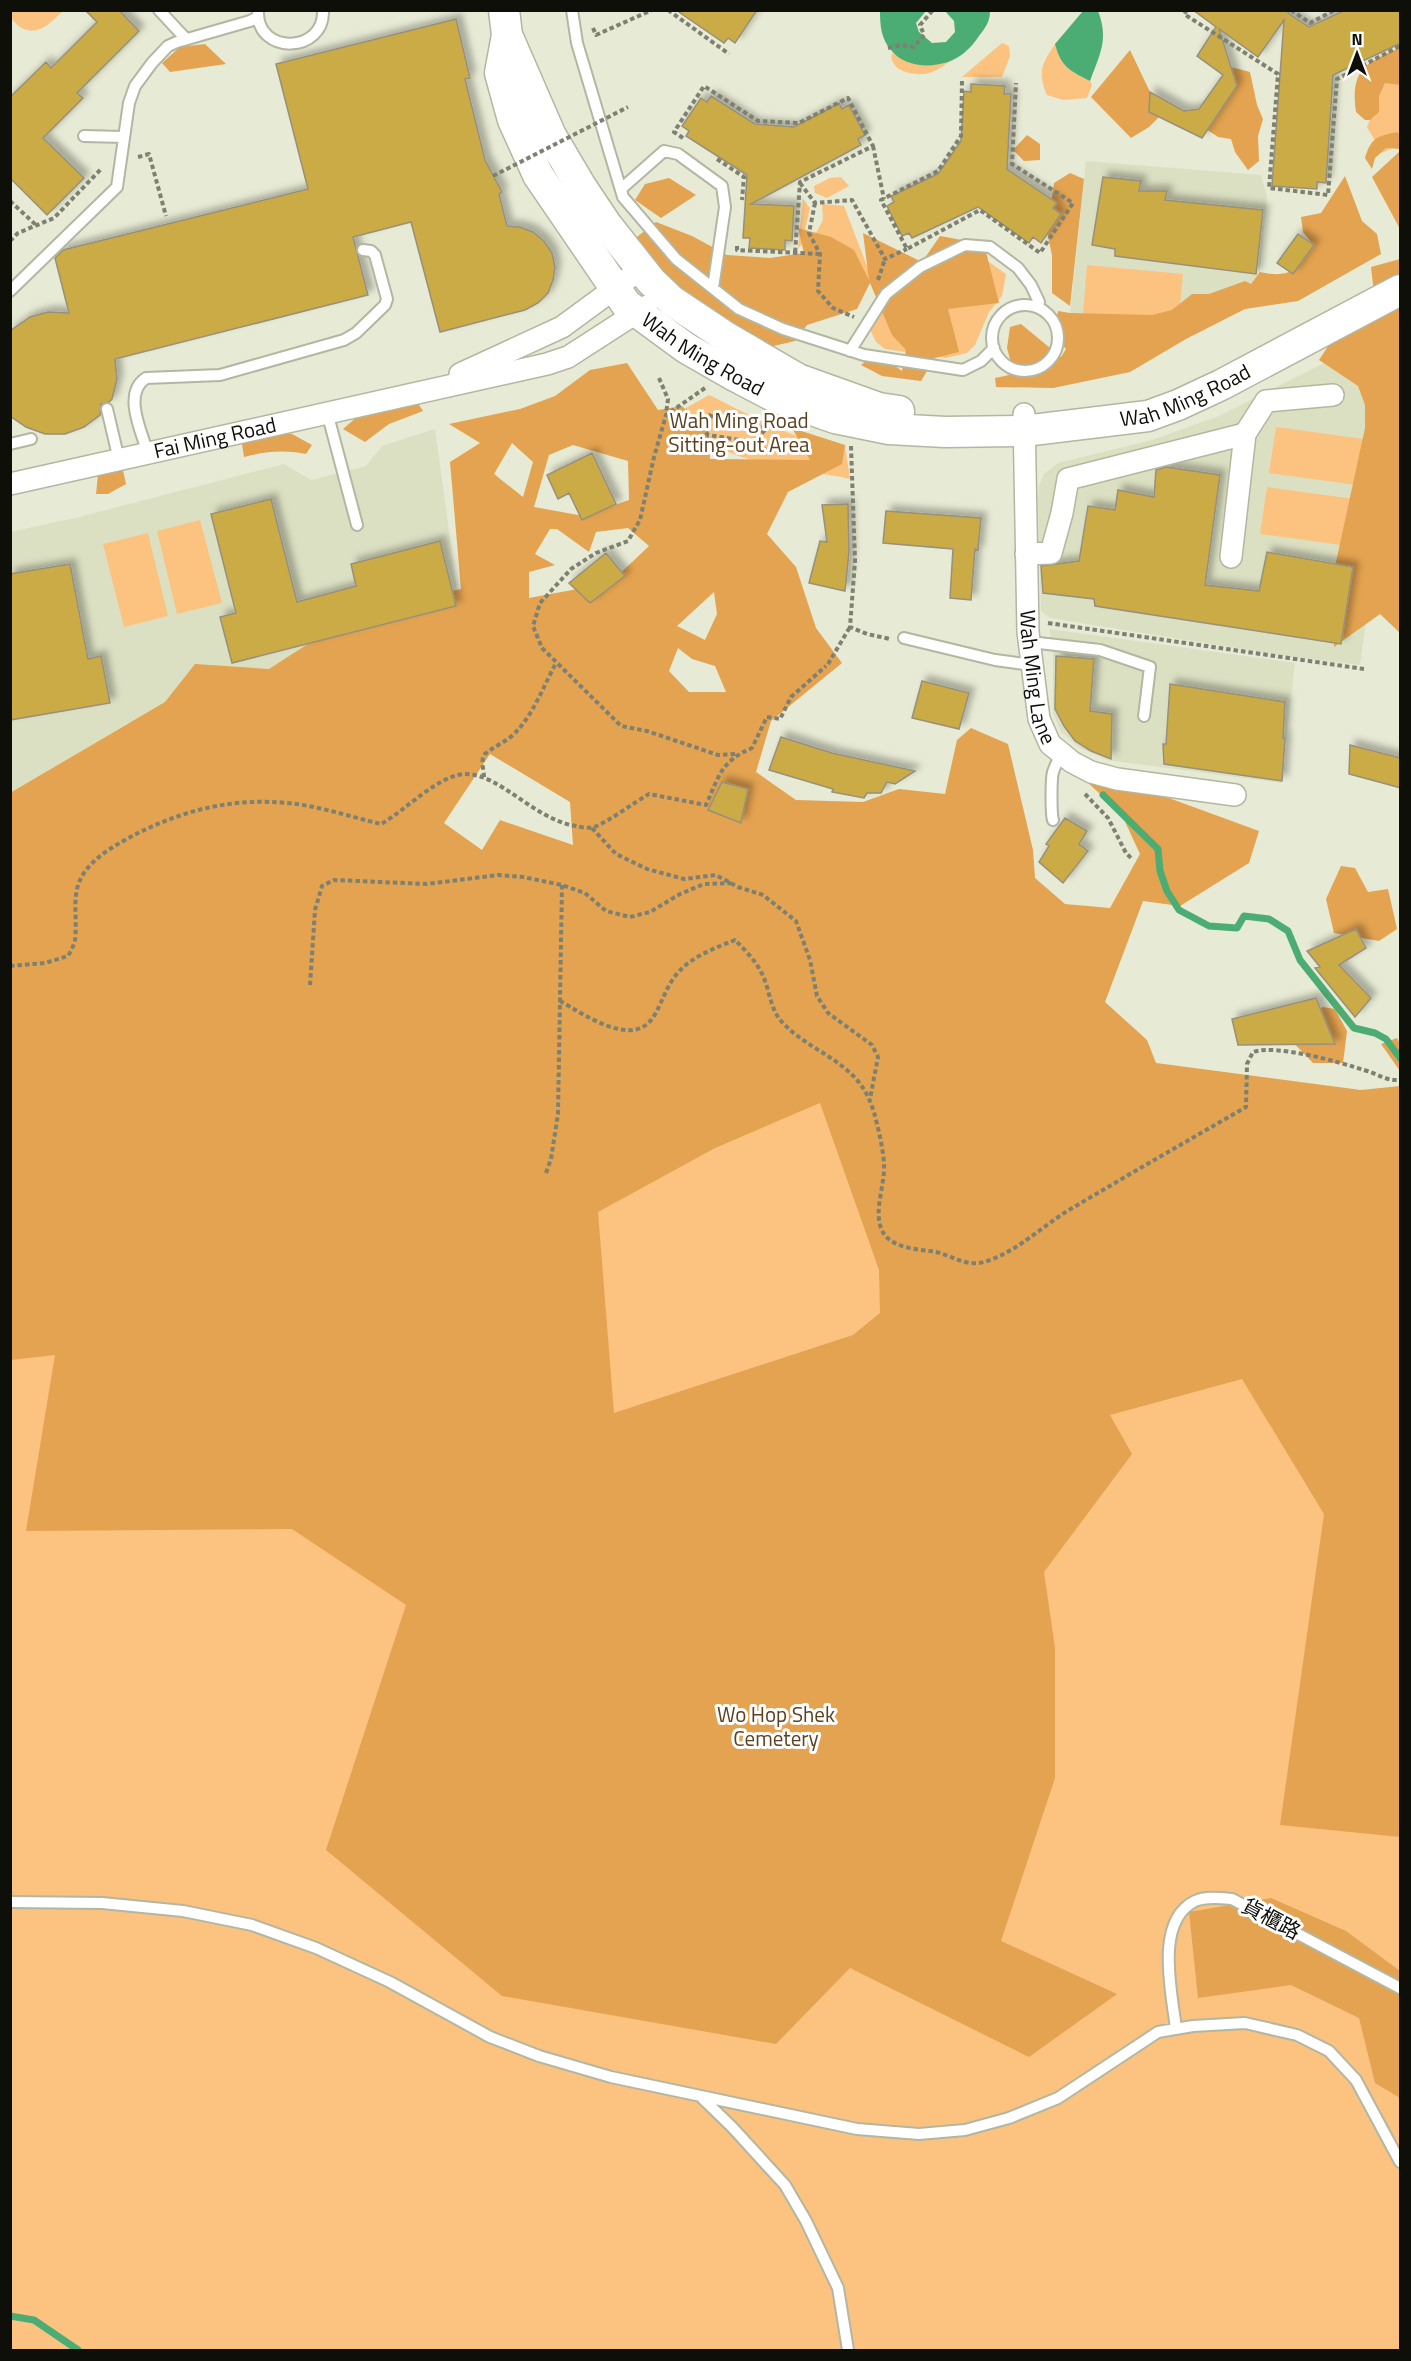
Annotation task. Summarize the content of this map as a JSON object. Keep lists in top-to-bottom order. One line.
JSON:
{"streets":{"street":["Wah Ming Road","Fai Ming Road","Wah Ming Lane"],"lane":["貨櫃路"]},"crossings":[["Wah Ming Road","Fai Ming Road"],["Wah Ming Road","Wah Ming Lane"]],"parks":["Wah Ming Road Sitting-out Area","Wo Hop Shek Cemetery"],"north":"top"}
